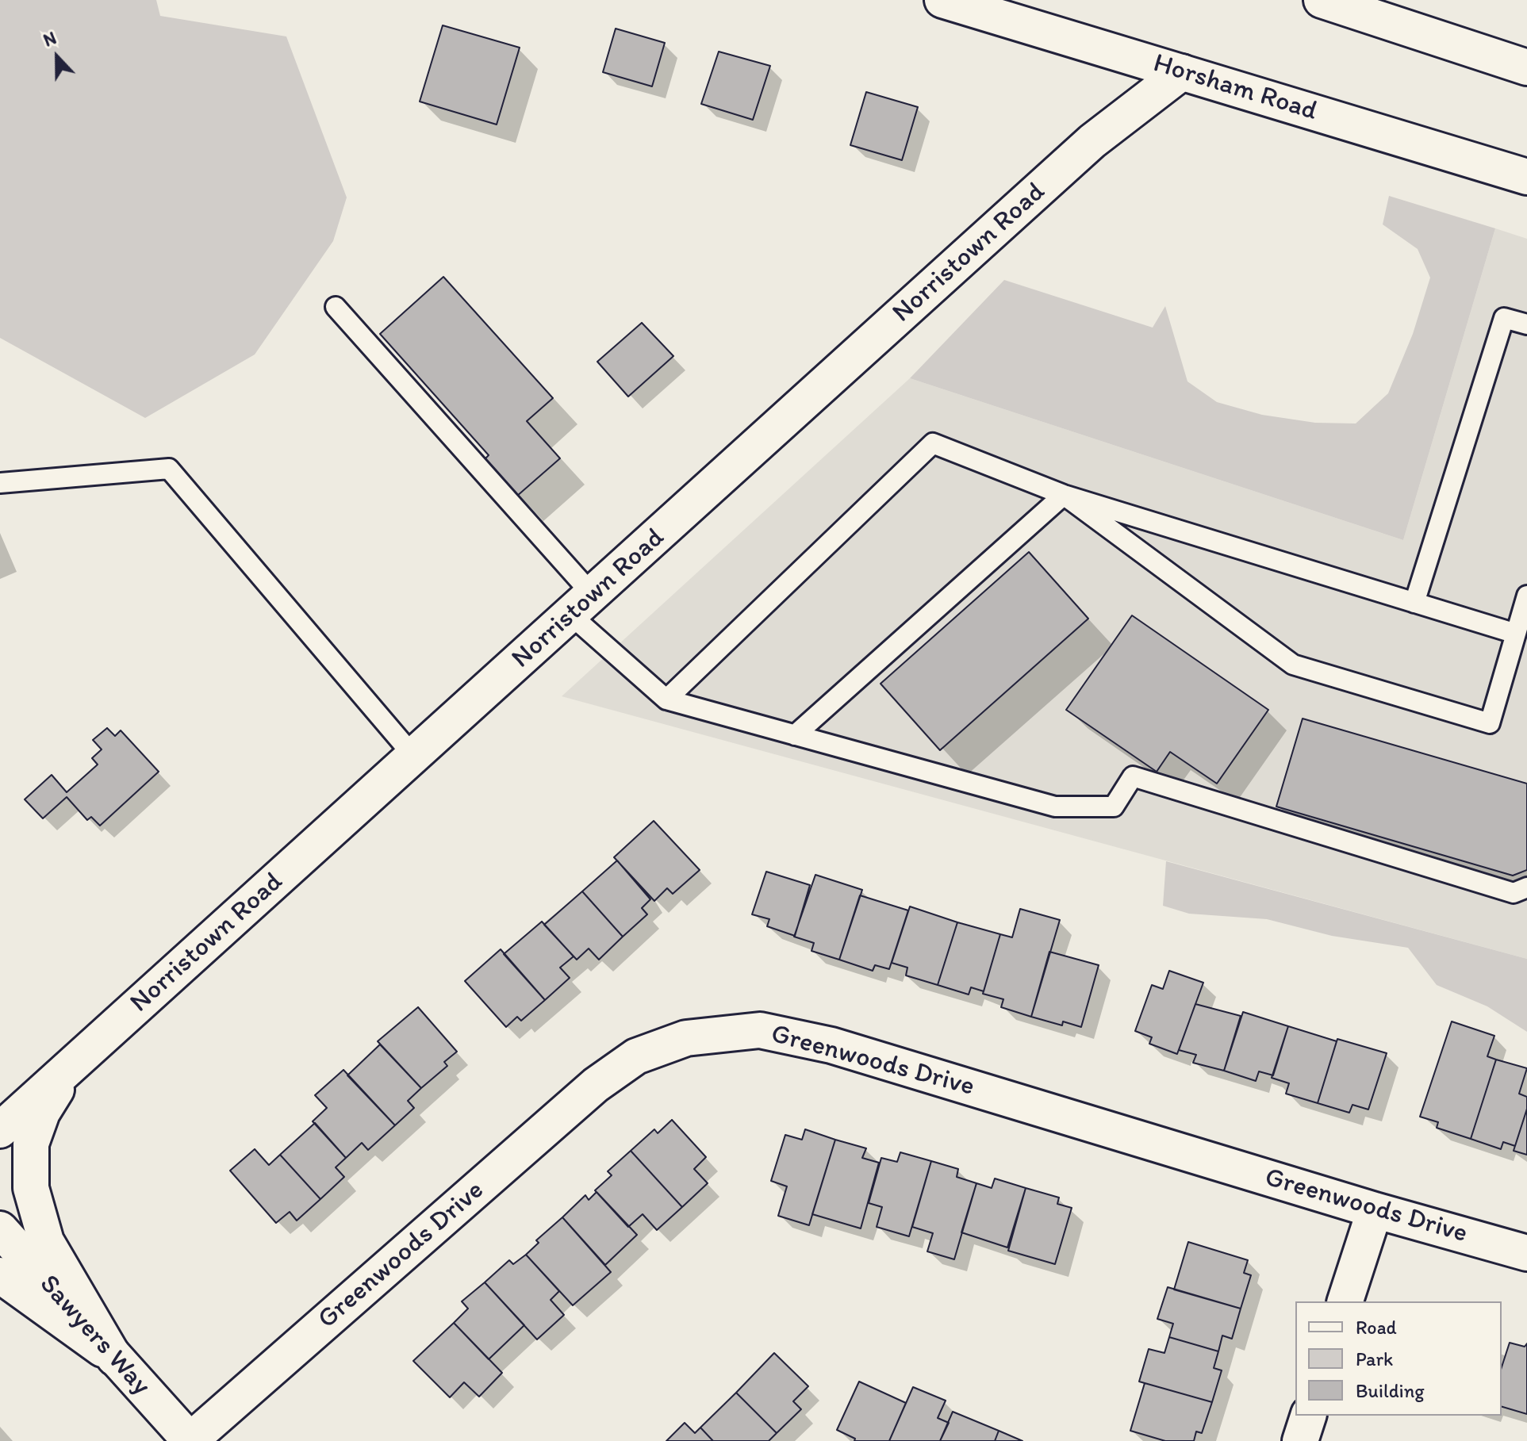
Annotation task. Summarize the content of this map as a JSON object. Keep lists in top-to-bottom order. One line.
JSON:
{"streets":{"main road":["Horsham Road","Norristown Road","Greenwoods Drive","Sawyers Way"]},"crossings":[["Horsham Road","Norristown Road"],["Greenwoods Drive","Sawyers Way"]],"legend":["Road","Park","Building"],"north":"top"}
